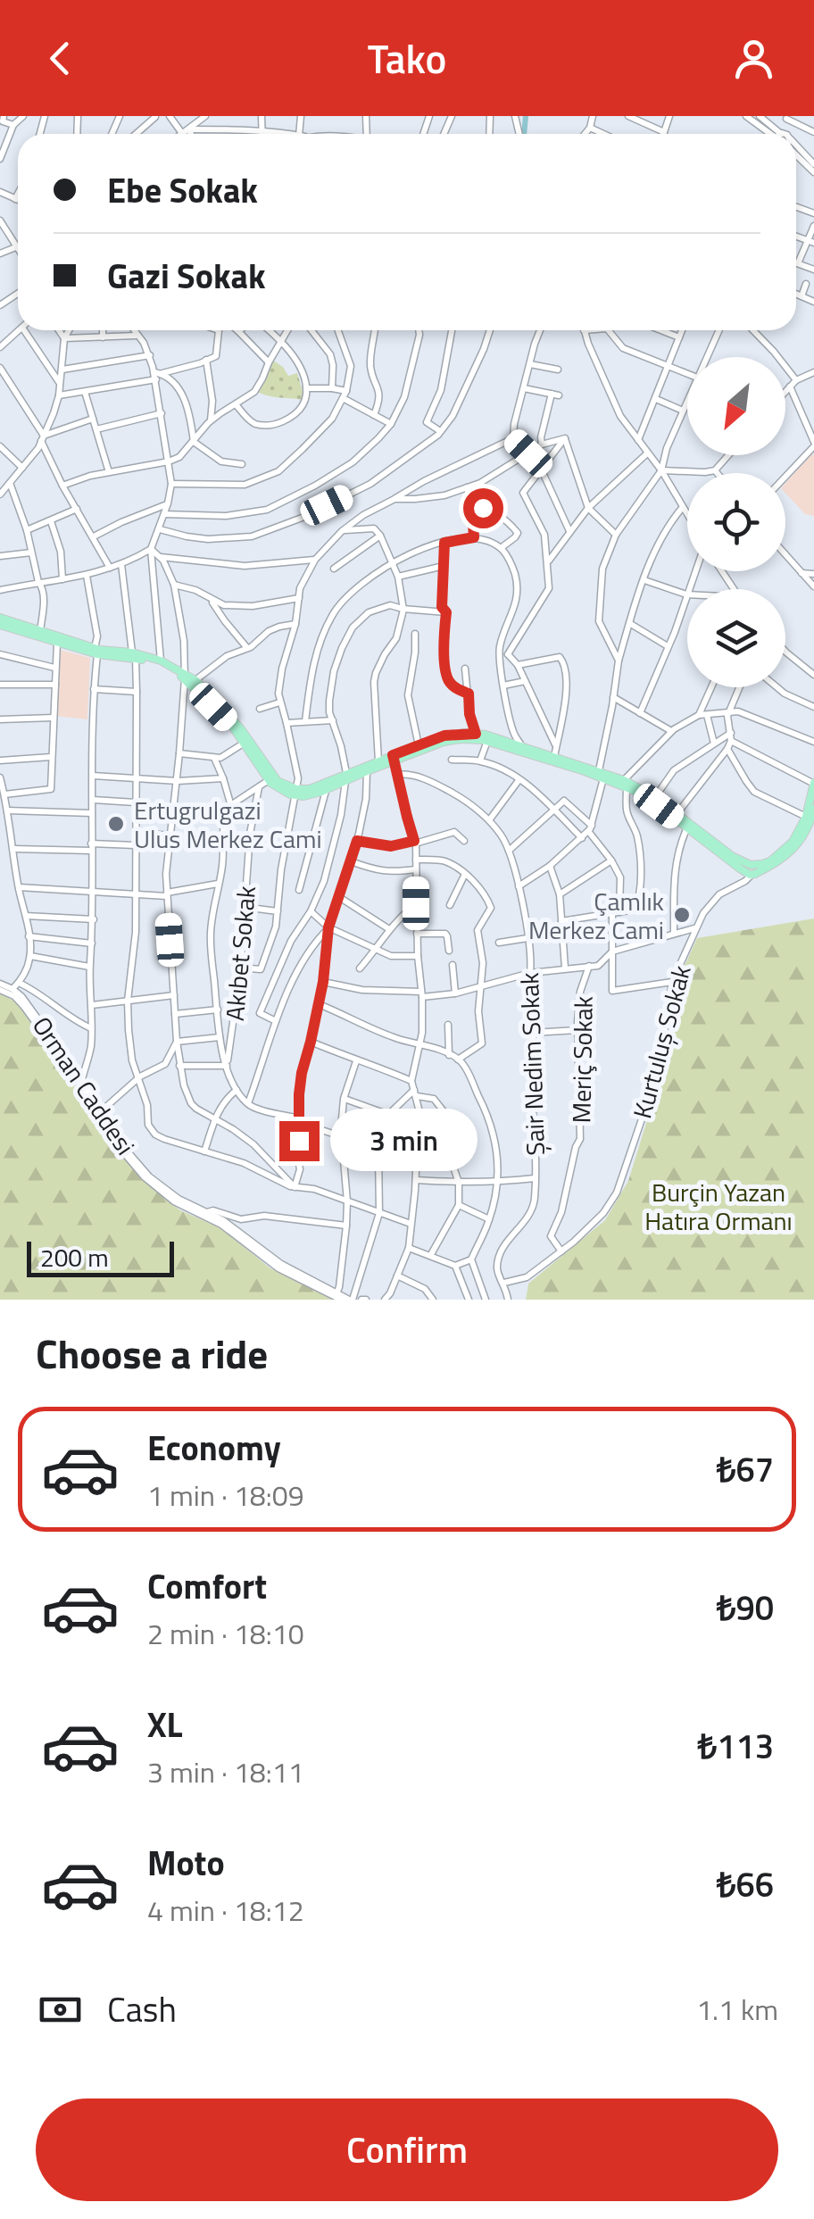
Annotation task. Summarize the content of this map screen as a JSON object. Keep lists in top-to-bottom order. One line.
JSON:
{"streets":{"street":["Akıbet Sokak","Kurtuluş Sokak","Meriç Sokak","Şair Nedim Sokak","Orman Caddesi"]},"crossings":[["Kurtuluş Sokak","Meriç Sokak"],["Kurtuluş Sokak","Şair Nedim Sokak"]],"parks":["Burçin Yazan Hatıra Ormanı"],"places":["Ertugrulgazi Ulus Merkez Cami","Çamlık Merkez Cami"],"scale_bar":"200 m","north":"bottom left","page":{"header":"Tako","banner":["Ebe Sokak","Gazi Sokak"],"bubble":"3 min","scale":"200 m","heading":"Choose a ride","list":[{"name":"Economy","note":"1 min · 18:09","value":"₺67"},{"name":"Comfort","note":"2 min · 18:10","value":"₺90"},{"name":"XL","note":"3 min · 18:11","value":"₺113"},{"name":"Moto","note":"4 min · 18:12","value":"₺66"}],"pay":["Cash","1.1 km"],"buttons":"Confirm"}}
